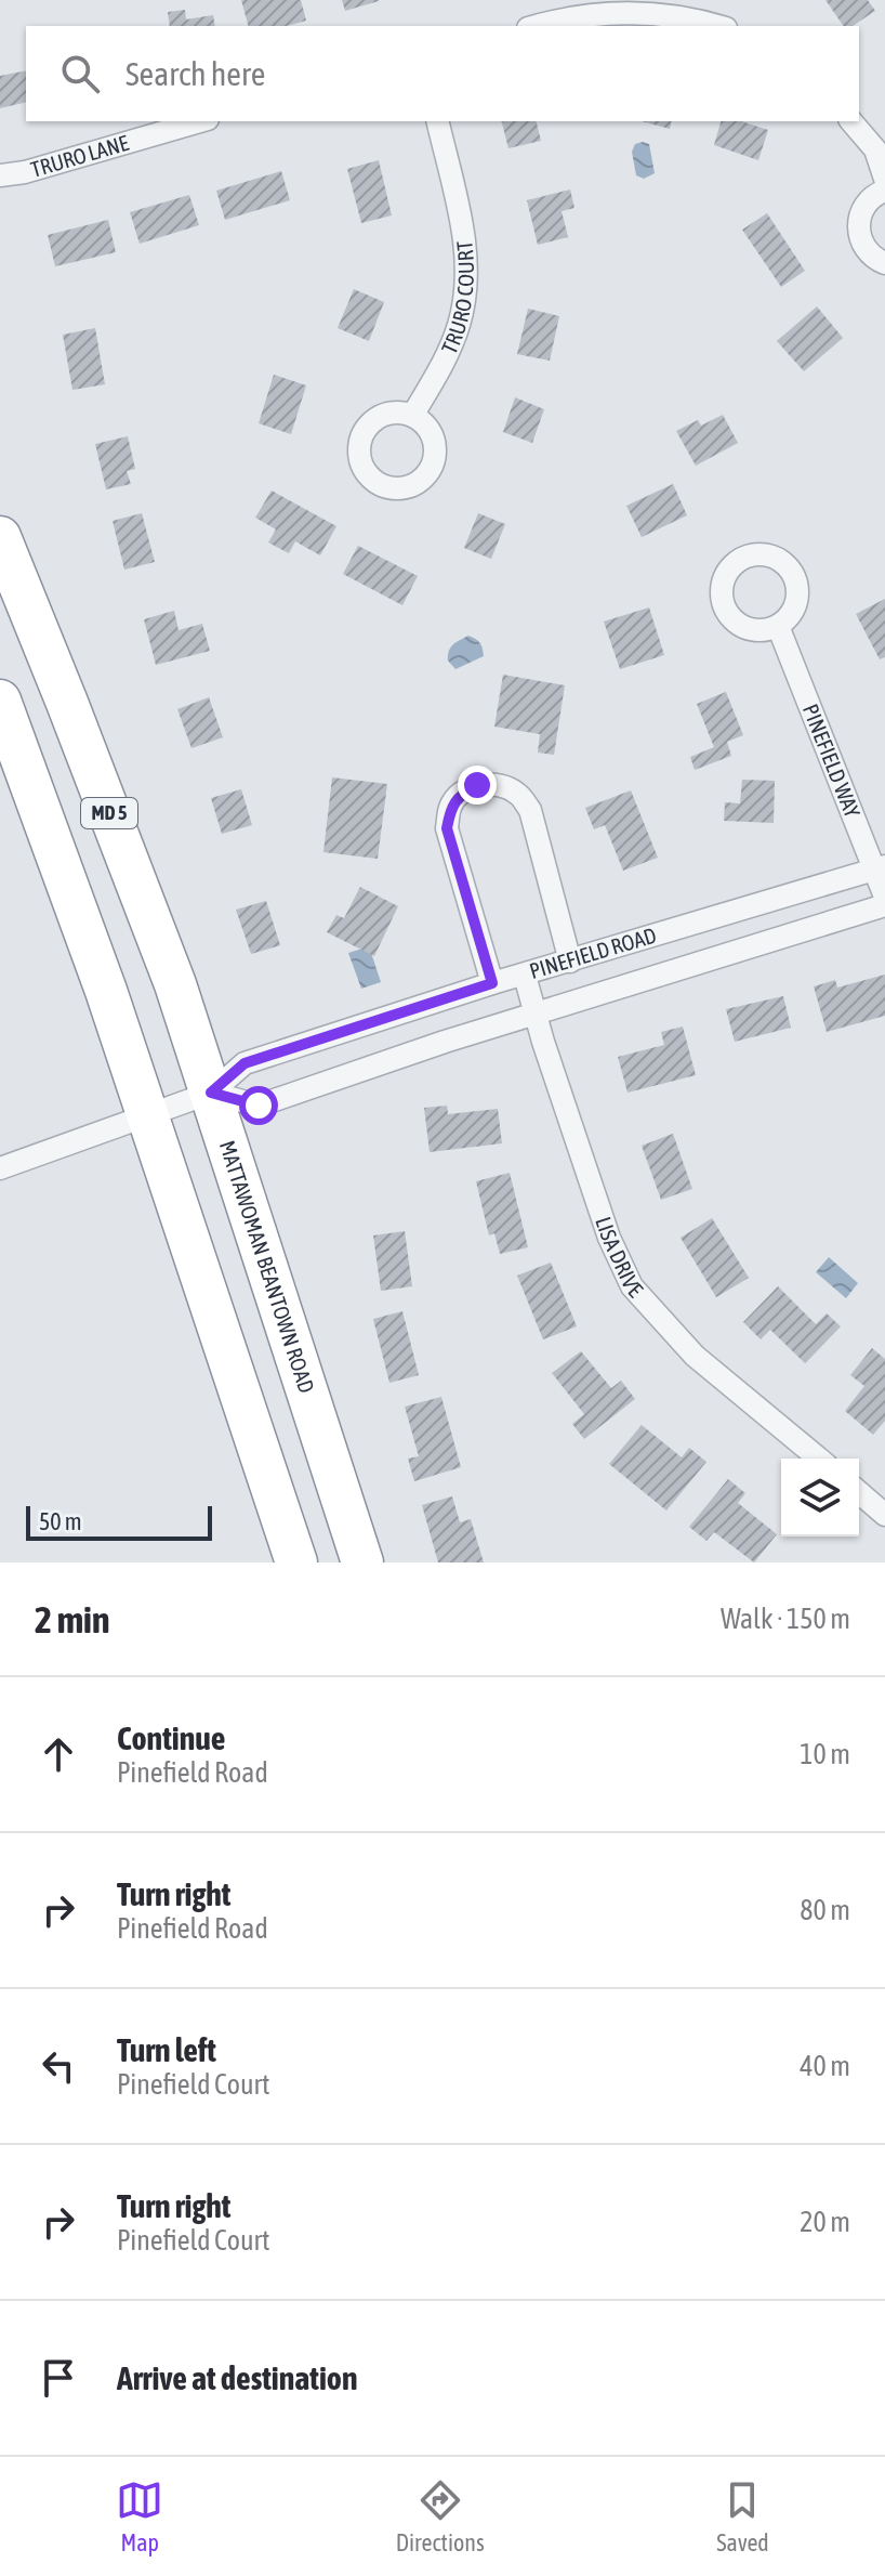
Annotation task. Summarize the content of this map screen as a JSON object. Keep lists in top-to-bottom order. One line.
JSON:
{"streets":{"highway":["MD 5","MATTAWOMAN BEANTOWN ROAD"],"street":["TRURO LANE","TRURO COURT","PINEFIELD WAY","PINEFIELD ROAD","LISA DRIVE"]},"crossings":[["PINEFIELD WAY","PINEFIELD ROAD"],["MD 5","PINEFIELD ROAD"],["PINEFIELD ROAD","LISA DRIVE"],["PINEFIELD ROAD","MATTAWOMAN BEANTOWN ROAD"]],"scale_bar":"50 m","page":{"search":"Search here","scale":"50 m","heading":["2 min","Walk · 150 m"],"list":[["Continue","Pinefield Road","10 m"],["Turn right","Pinefield Road","80 m"],["Turn left","Pinefield Court","40 m"],["Turn right","Pinefield Court","20 m"],"Arrive at destination"],"nav":["Map","Directions","Saved"]}}
